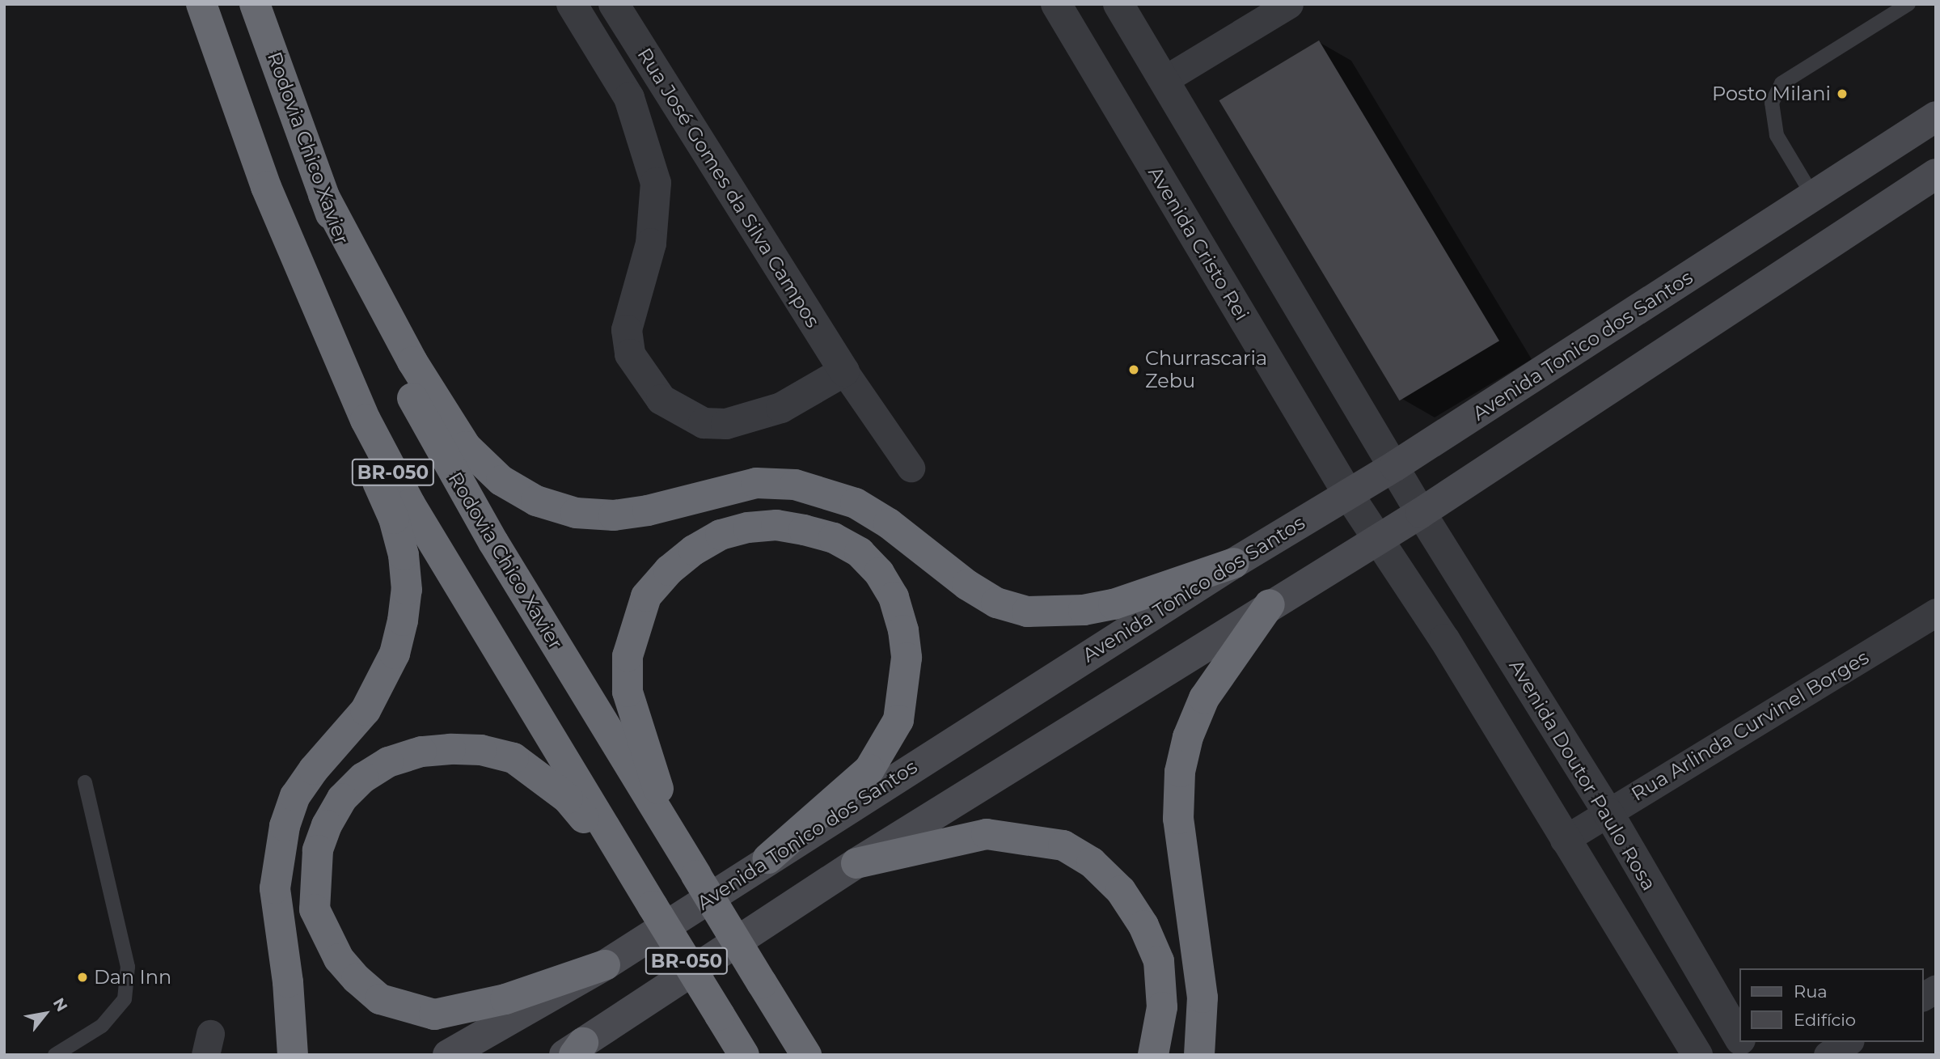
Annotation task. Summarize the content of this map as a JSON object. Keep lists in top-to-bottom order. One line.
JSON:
{"streets":{"highway":["Rodovia Chico Xavier","BR-050"],"main road":["Avenida Tonico dos Santos"],"street":["Rua José Gomes da Silva Campos","Avenida Cristo Rei","Rua Arlinda Curvinel Borges","Avenida Doutor Paulo Rosa"]},"crossings":[["Avenida Cristo Rei","Avenida Tonico dos Santos"],["Rua Arlinda Curvinel Borges","Avenida Doutor Paulo Rosa"]],"places":["Posto Milani","Churrascaria Zebu","Dan Inn"],"legend":["Rua","Edifício"],"north":"top right"}
